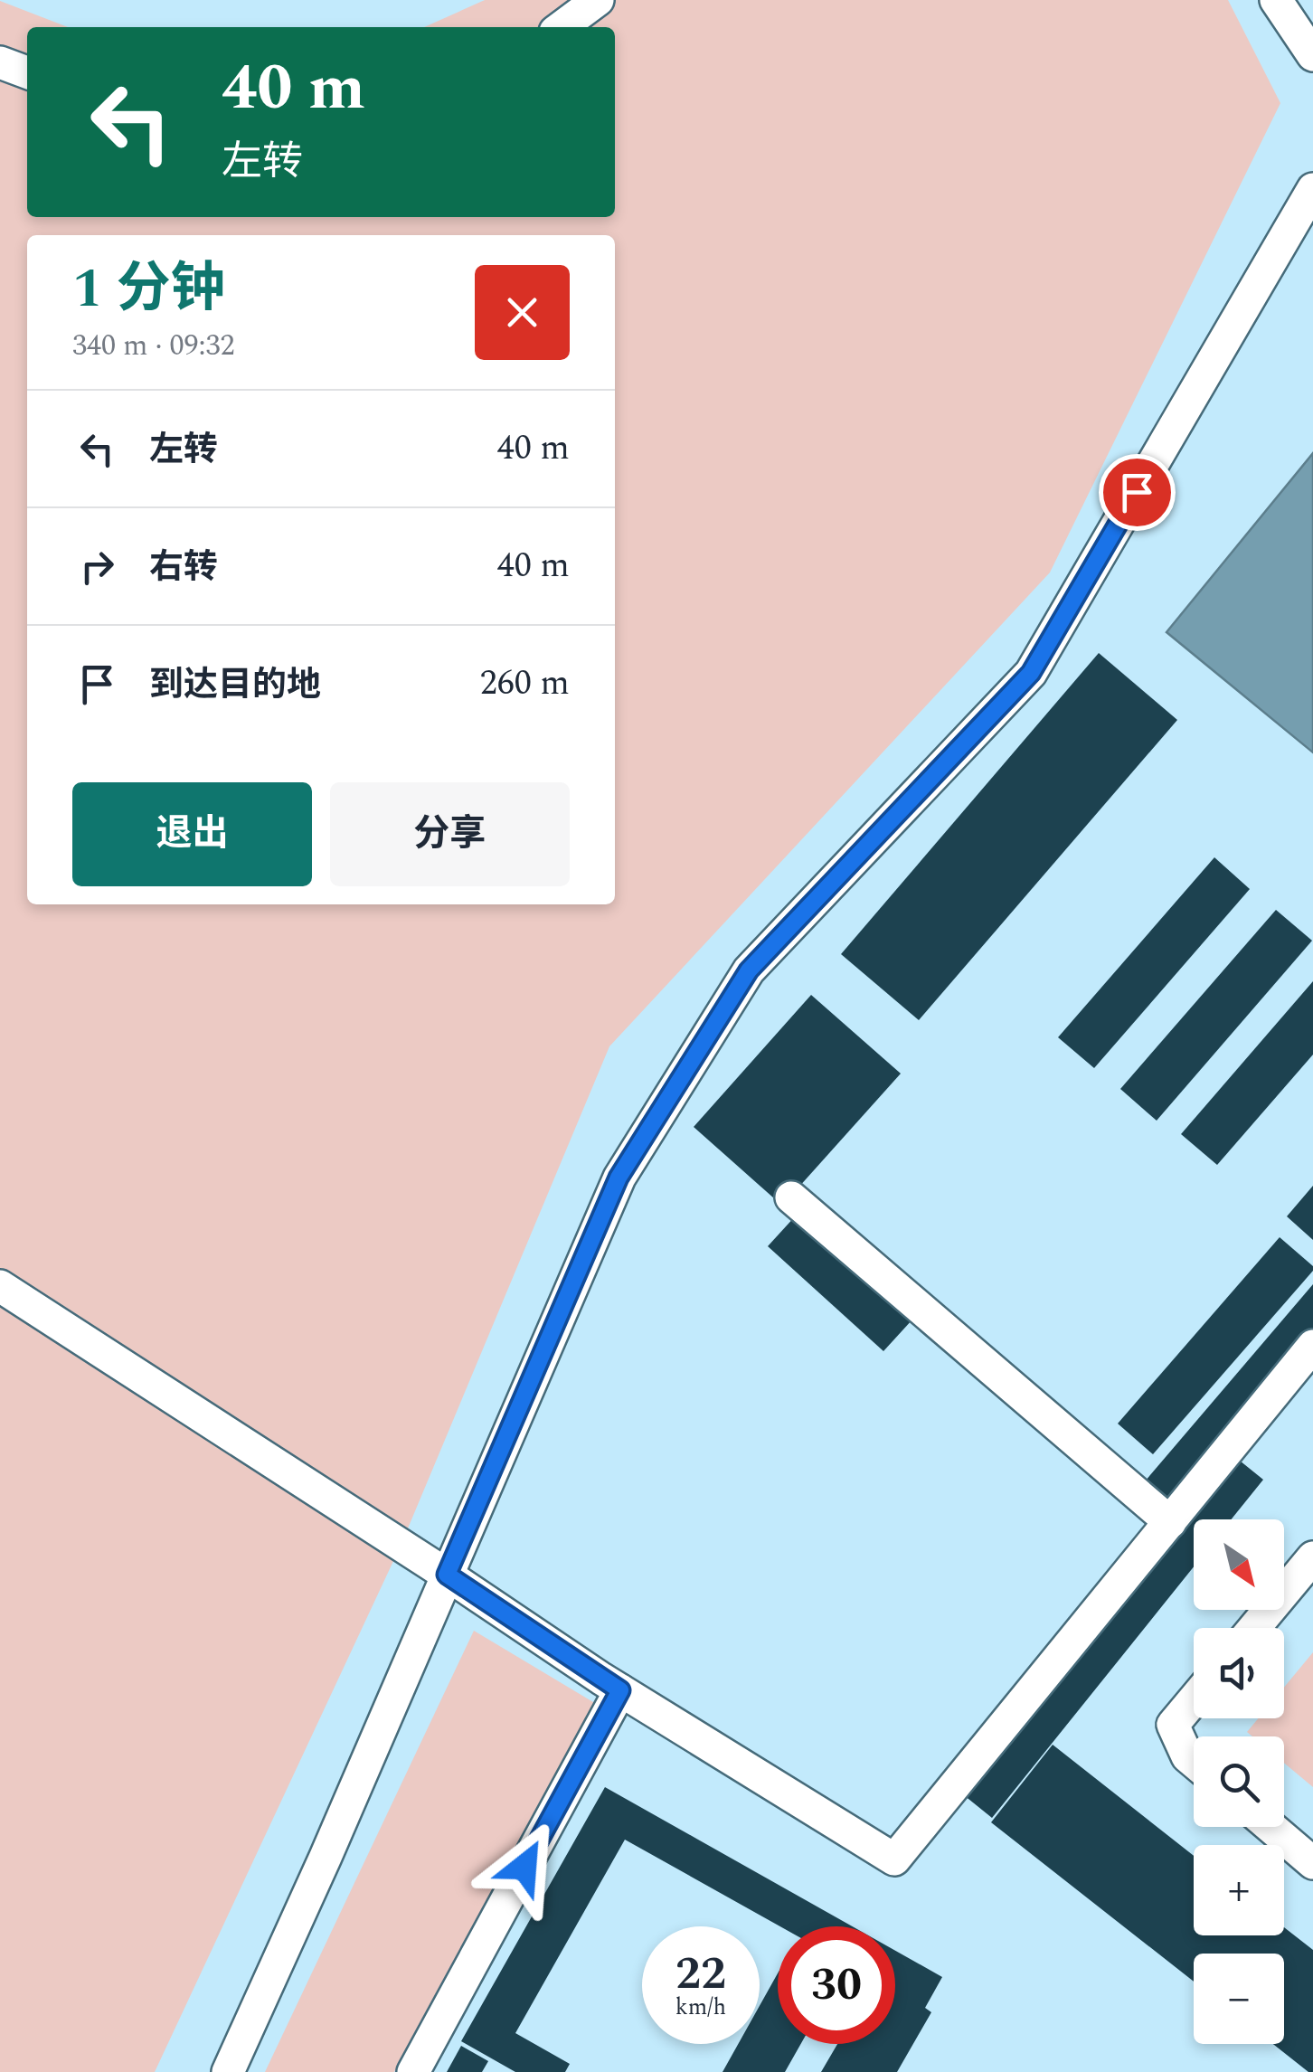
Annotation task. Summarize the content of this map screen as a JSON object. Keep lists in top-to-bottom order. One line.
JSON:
{"north":"bottom right","page":{"turn":["40 m","左转"],"heading":["1 分钟","340 m · 09:32"],"list":[{"name":"左转","value":"40 m"},{"name":"右转","value":"40 m"},{"name":"到达目的地","value":"260 m"}],"buttons":["退出","分享"],"map_buttons":["+","−"],"speed":"22 km/h","limit":"30"}}
